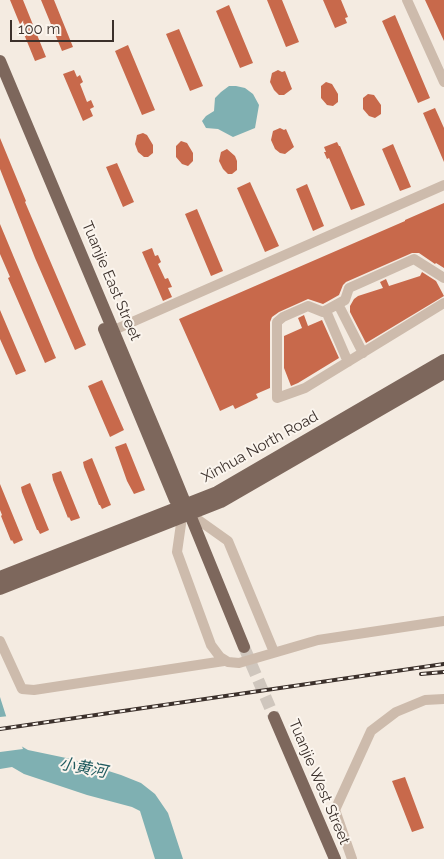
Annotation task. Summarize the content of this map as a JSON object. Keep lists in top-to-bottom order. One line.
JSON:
{"streets":{"main road":["Tuanjie East Street","Xinhua North Road","Tuanjie West Street"]},"crossings":[["Tuanjie East Street","Xinhua North Road"]],"water":["小黄河"],"scale_bar":"100 m"}
